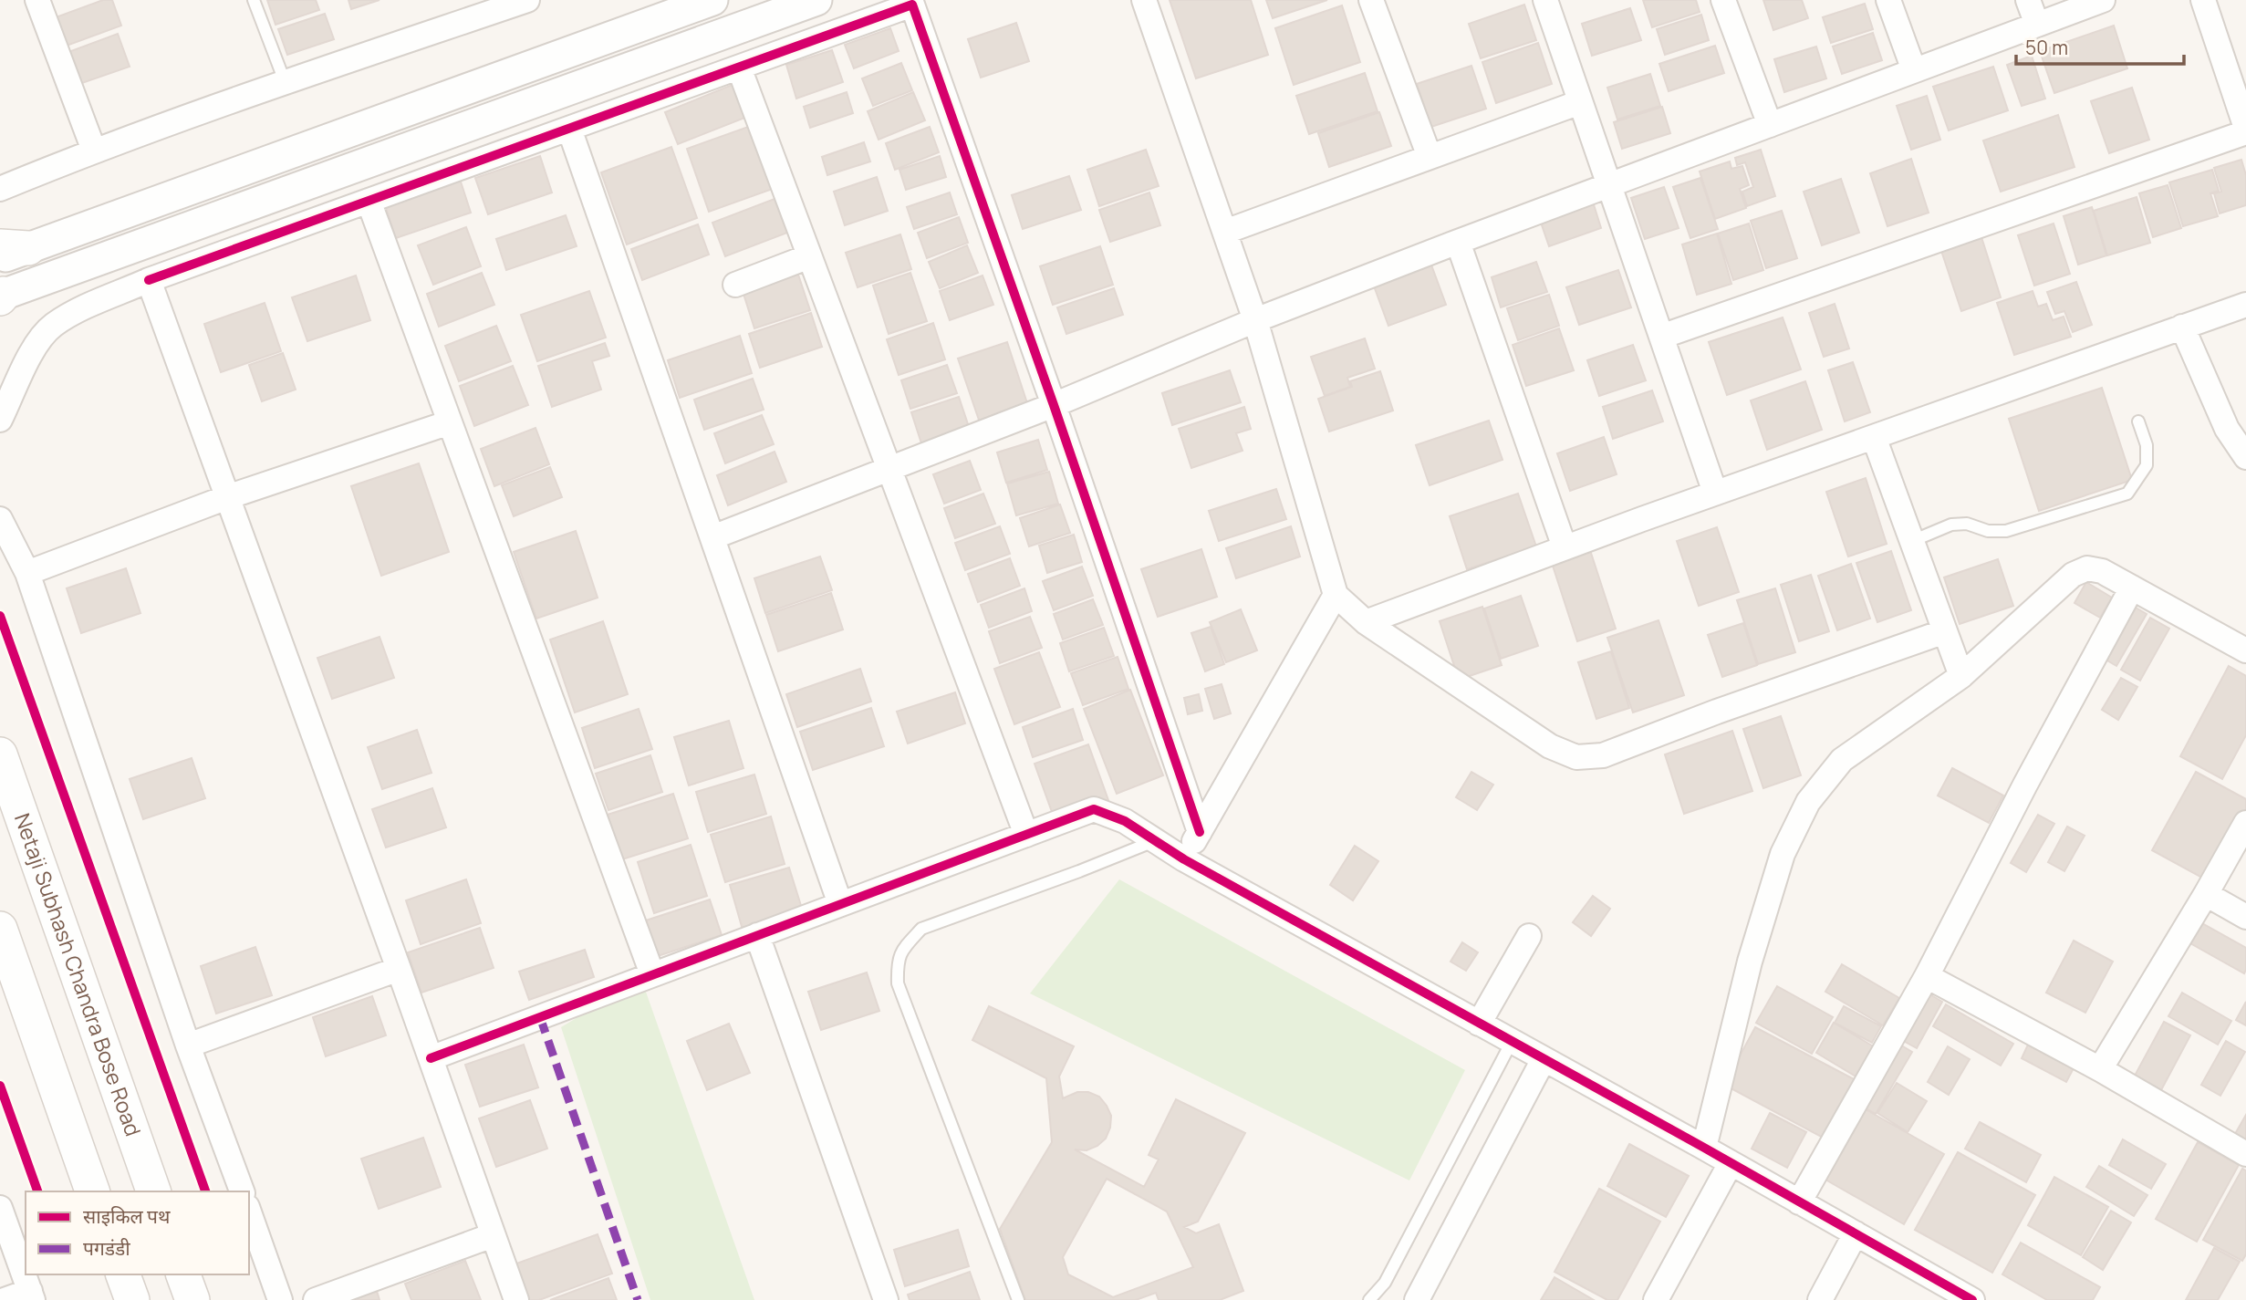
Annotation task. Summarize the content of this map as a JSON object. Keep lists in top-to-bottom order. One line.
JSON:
{"streets":{"main road":["Netaji Subhash Chandra Bose Road"]},"legend":["साइकिल पथ","पगडंडी"],"scale_bar":"50 m"}
